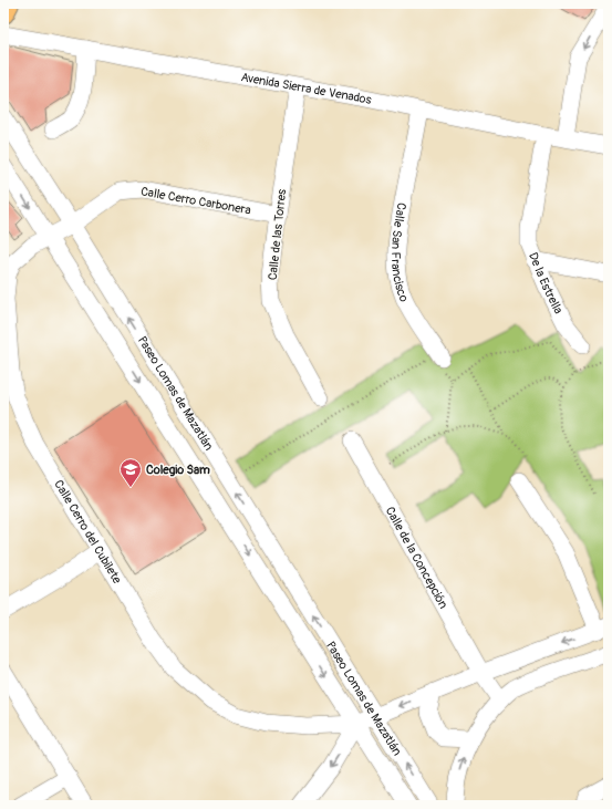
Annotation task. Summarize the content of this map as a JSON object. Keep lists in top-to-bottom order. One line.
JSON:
{"streets":{"street":["Avenida Sierra de Venados","Calle Cerro Carbonera","Calle de las Torres","Calle San Francisco","De la Estrella","Paseo Lomas de Mazatlán","Calle Cerro del Cubilete","Calle de la Concepción"]},"crossings":[["Avenida Sierra de Venados","Calle de las Torres"],["Avenida Sierra de Venados","Calle San Francisco"],["Avenida Sierra de Venados","De la Estrella"],["Calle Cerro Carbonera","Calle de las Torres"],["Calle Cerro Carbonera","Paseo Lomas de Mazatlán"],["Calle Cerro Carbonera","Calle Cerro del Cubilete"],["Paseo Lomas de Mazatlán","Calle Cerro del Cubilete"]],"places":{"school or university":["Colegio Sam"]}}
